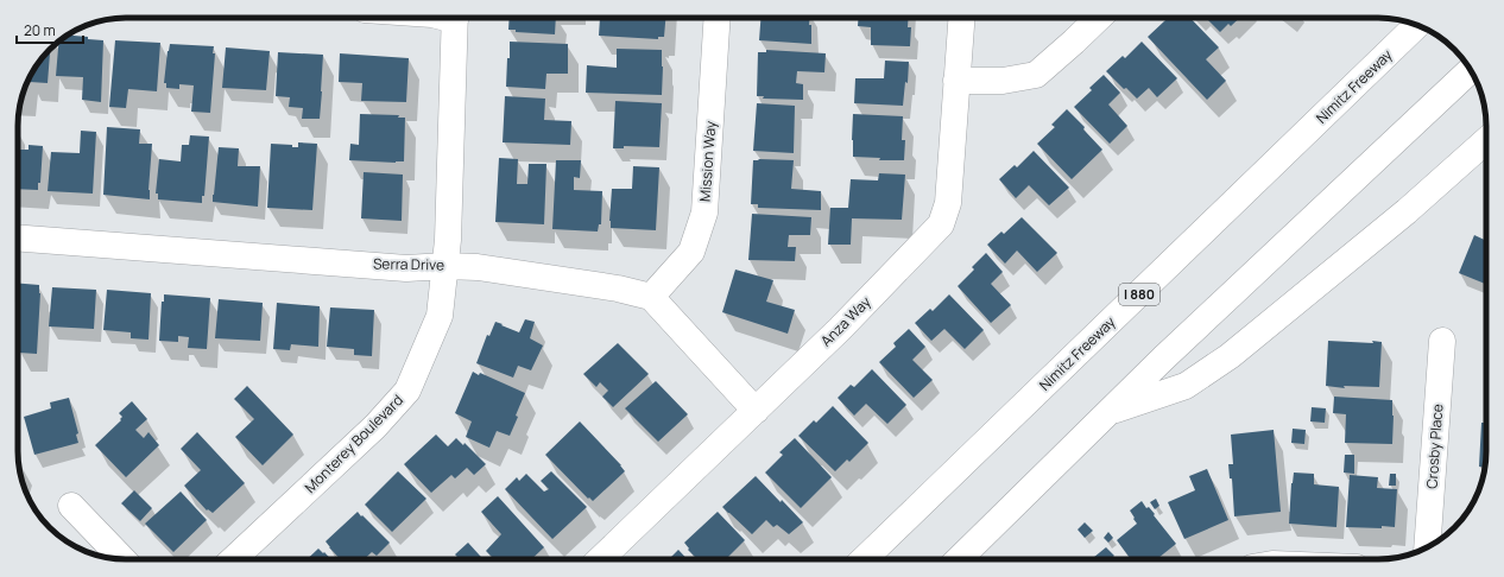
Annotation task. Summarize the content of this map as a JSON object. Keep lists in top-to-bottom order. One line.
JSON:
{"streets":{"main road":["Nimitz Freeway","Mission Way","Serra Drive","I 880","Anza Way","Monterey Boulevard","Crosby Place"]},"crossings":[["Mission Way","Serra Drive"],["Serra Drive","Monterey Boulevard"]],"scale_bar":"20 m"}
